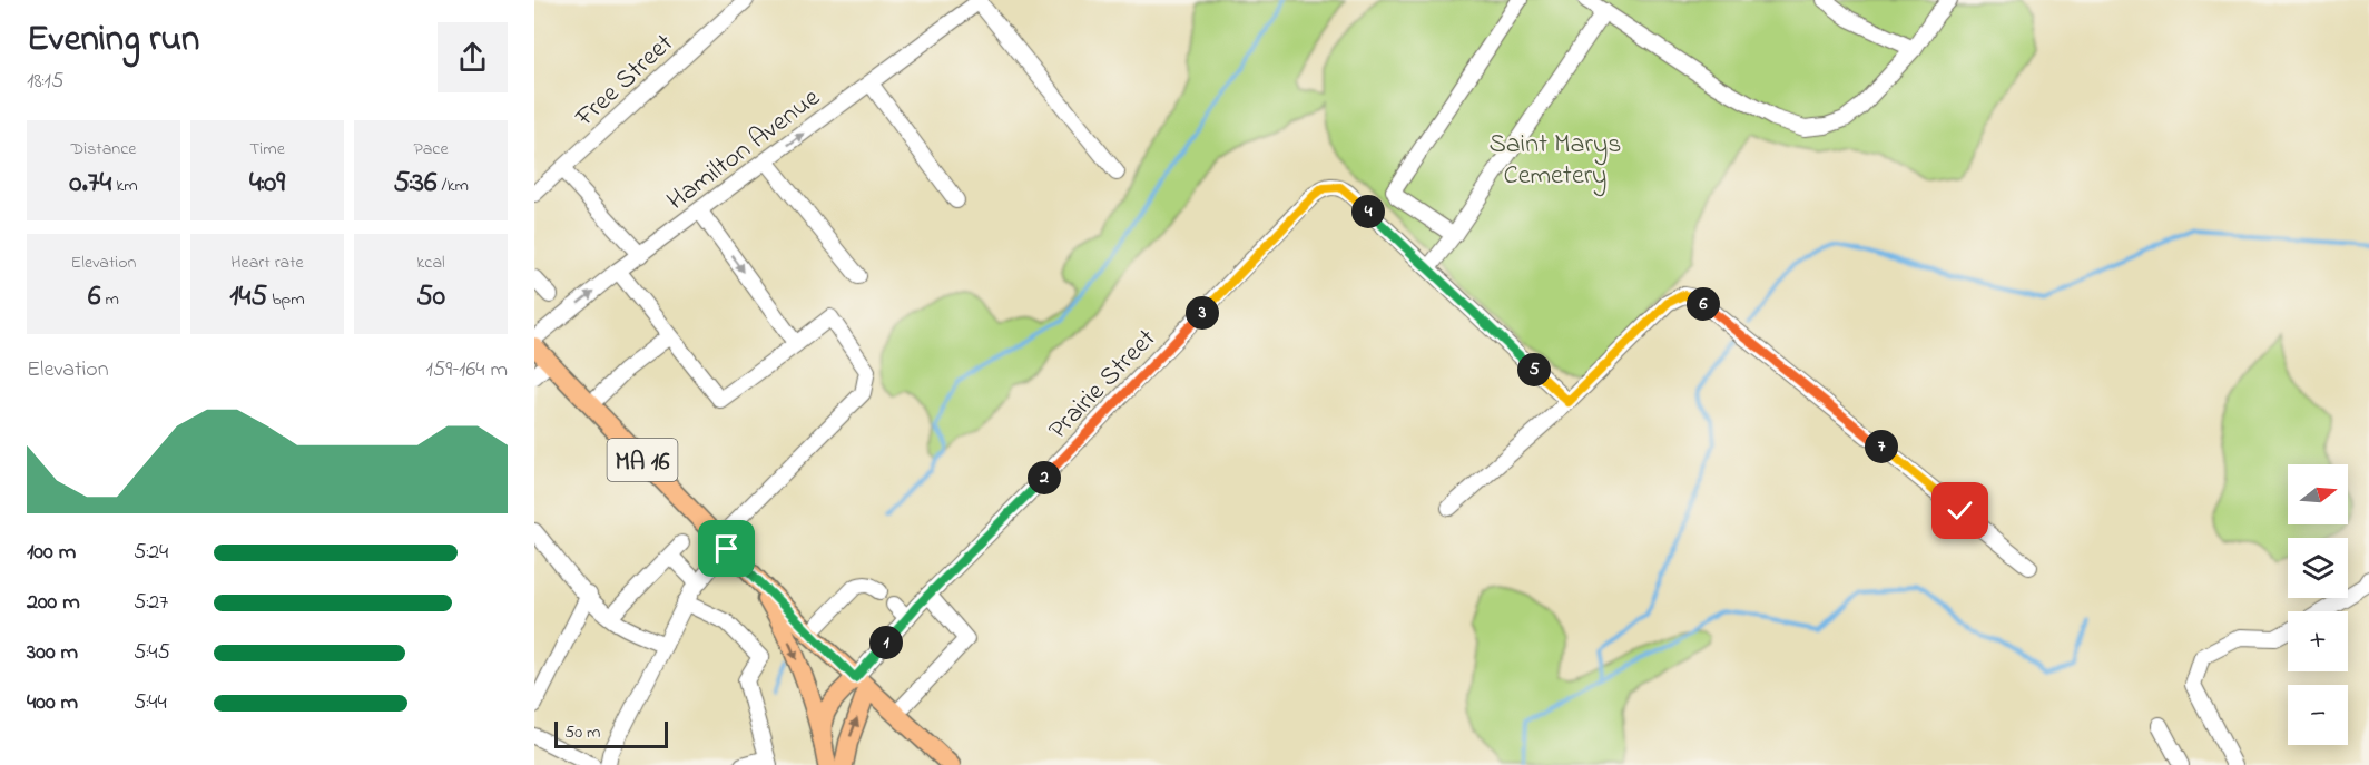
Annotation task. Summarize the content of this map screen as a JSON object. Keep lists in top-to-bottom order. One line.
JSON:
{"streets":{"main road":["MA 16"],"street":["Free Street","Hamilton Avenue","Prairie Street"]},"crossings":[["Prairie Street","MA 16"]],"parks":["Saint Marys Cemetery"],"scale_bar":"50 m","north":"right","page":{"heading":["Evening run","18:15"],"stats":[["Distance","0.74 km"],["Time","4:09"],["Pace","5:36 /km"],["Elevation","6 m"],["Heart rate","145 bpm"],["kcal","50"]],"pins":["4","6","3","5","7","2","1"],"chart":["Elevation","159–164 m"],"map_buttons":["+","−"],"list":[{"name":"100 m","note":"5:24"},{"name":"200 m","note":"5:27"},{"name":"300 m","note":"5:45"},{"name":"400 m","note":"5:44"}],"scale":"50 m"}}
